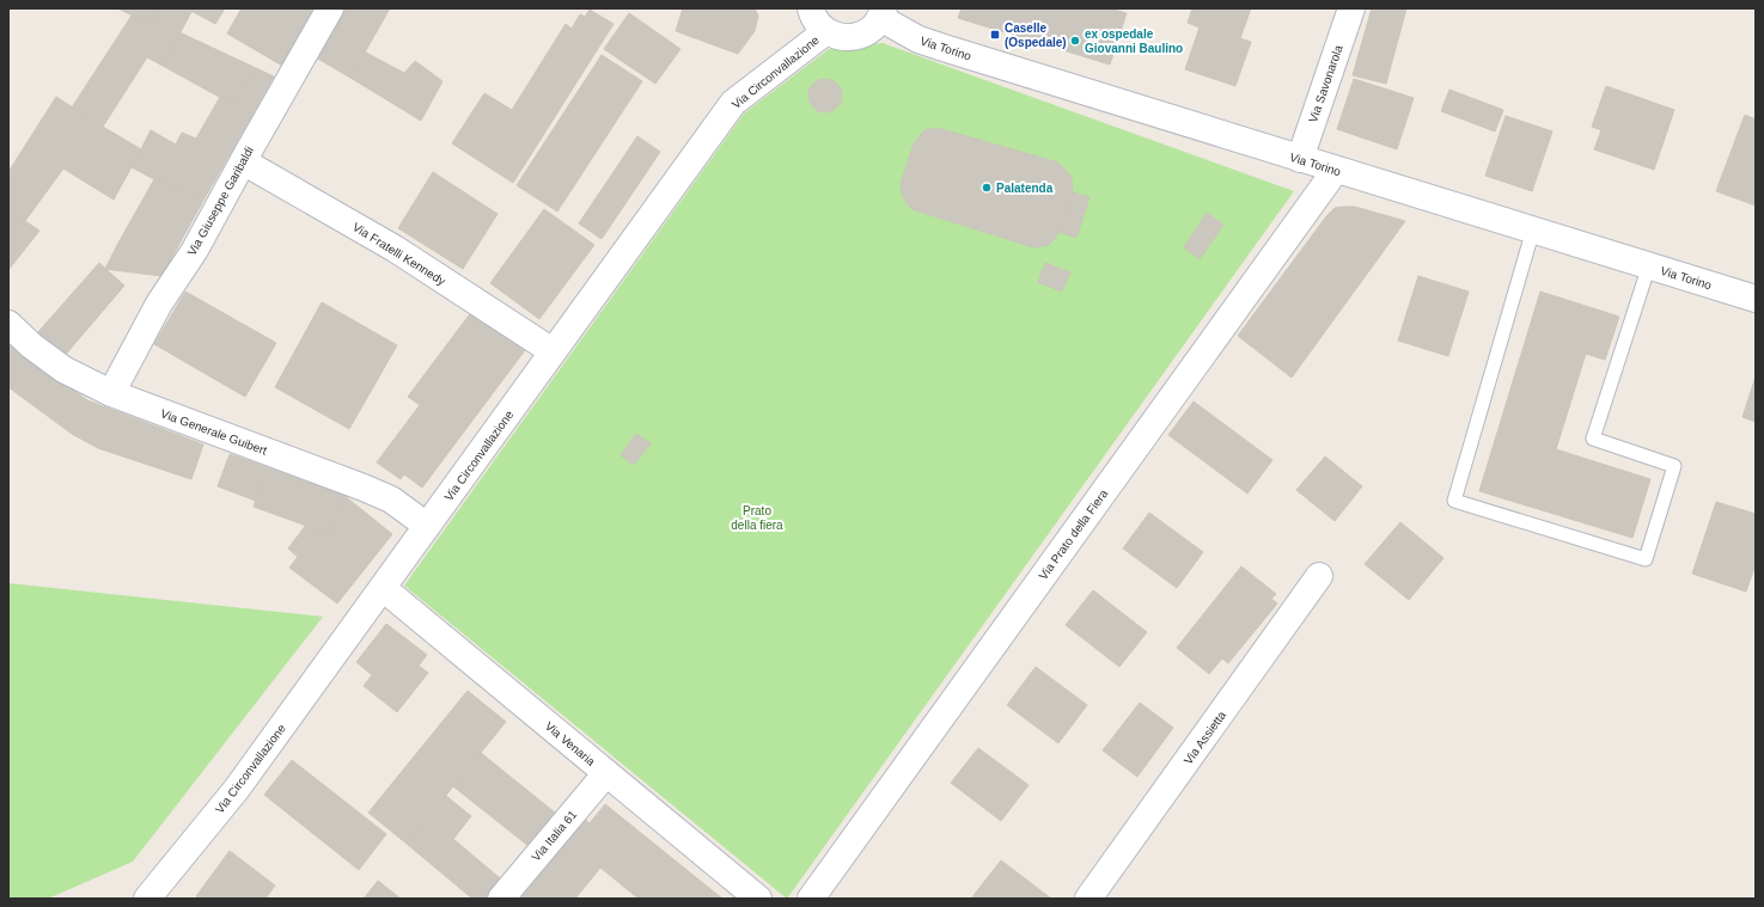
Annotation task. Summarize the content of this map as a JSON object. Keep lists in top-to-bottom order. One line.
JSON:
{"streets":{"street":["Via Torino","Via Circonvallazione","Via Savonarola","Via Giuseppe Garibaldi","Via Fratelli Kennedy","Via Generale Guibert","Via Prato della Fiera","Via Assietta","Via Venaria","Via Italia 61"]},"crossings":[["Via Torino","Via Savonarola"],["Via Torino","Via Prato della Fiera"],["Via Circonvallazione","Via Fratelli Kennedy"],["Via Circonvallazione","Via Generale Guibert"],["Via Circonvallazione","Via Venaria"],["Via Giuseppe Garibaldi","Via Fratelli Kennedy"],["Via Giuseppe Garibaldi","Via Generale Guibert"],["Via Venaria","Via Italia 61"]],"parks":["Prato della fiera"],"places":{"transit":["Caselle (Ospedale)"],"other":["ex ospedale Giovanni Baulino","Palatenda"]}}
